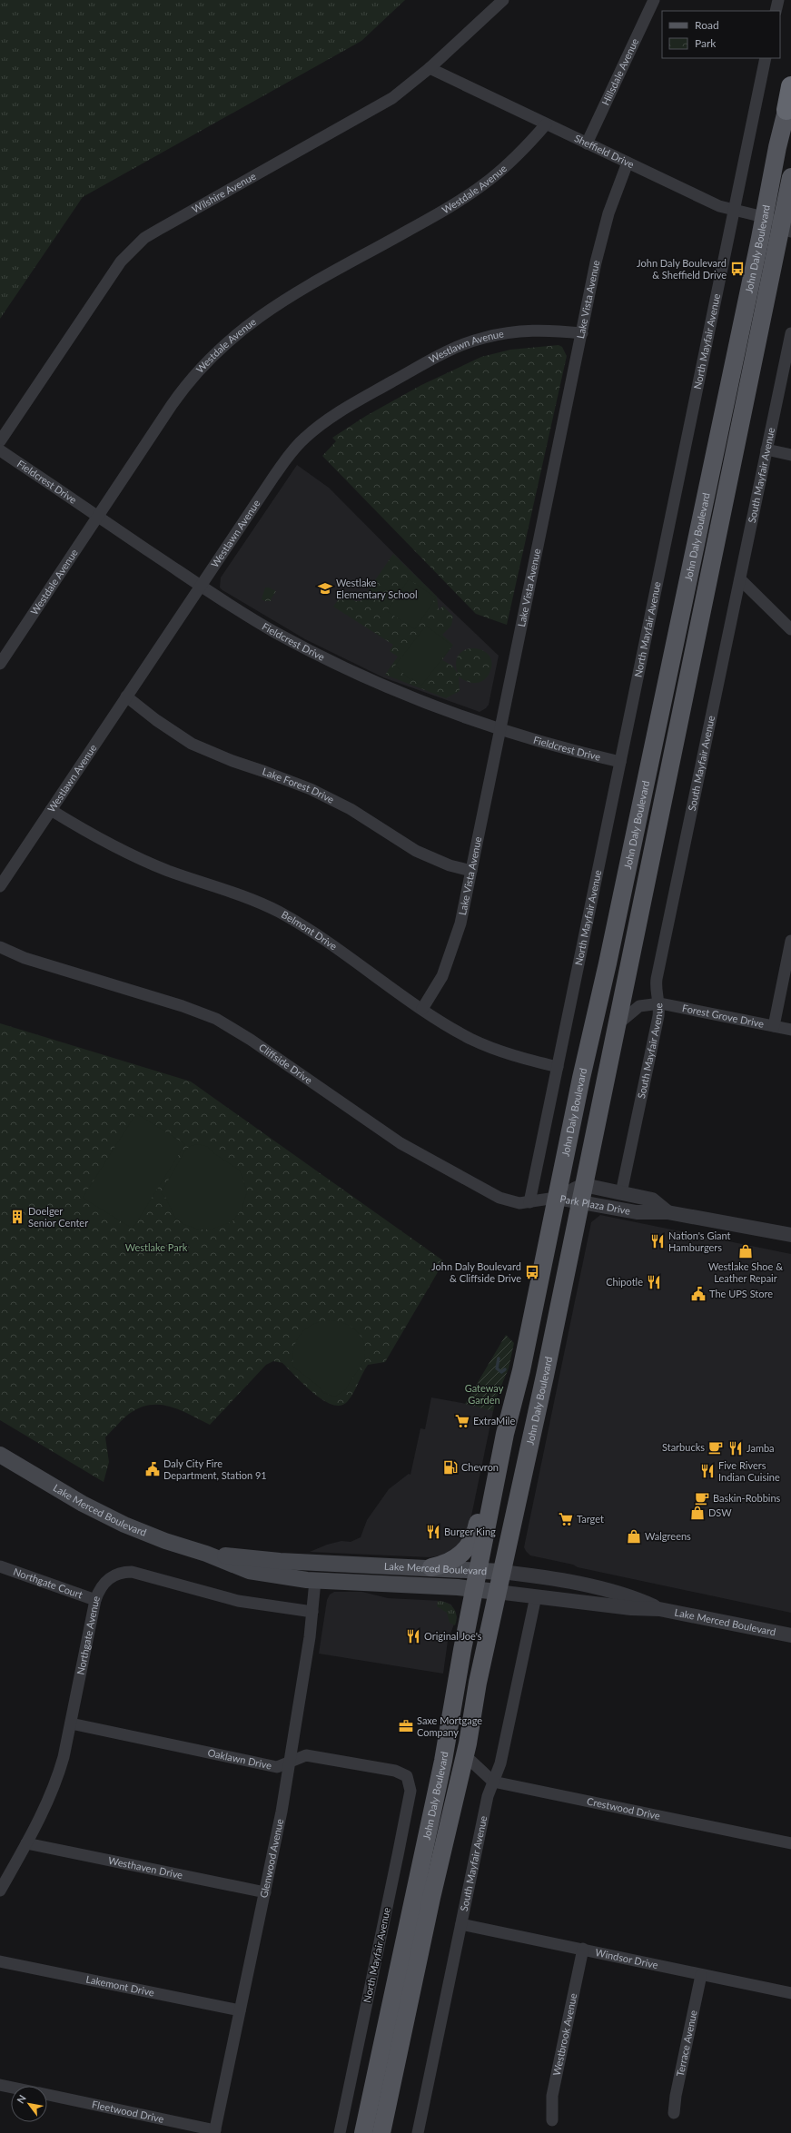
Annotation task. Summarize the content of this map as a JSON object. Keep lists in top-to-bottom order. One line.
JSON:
{"streets":{"main road":["John Daly Boulevard","Lake Merced Boulevard"],"street":["Hillsdale Avenue","Sheffield Drive","Westdale Avenue","Wilshire Avenue","Lake Vista Avenue","North Mayfair Avenue","Westlawn Avenue","South Mayfair Avenue","Fieldcrest Drive","Lake Forest Drive","Belmont Drive","Forest Grove Drive","Cliffside Drive","Park Plaza Drive","Northgate Court","Northgate Avenue","Oaklawn Drive","Crestwood Drive","Glenwood Avenue","Westhaven Drive","Windsor Drive","Lakemont Drive","Westbrook Avenue","Terrace Avenue","Fleetwood Drive"]},"crossings":[["Hillsdale Avenue","Sheffield Drive"],["Sheffield Drive","Westdale Avenue"],["Sheffield Drive","Wilshire Avenue"],["Sheffield Drive","John Daly Boulevard"],["Sheffield Drive","Lake Vista Avenue"],["Sheffield Drive","North Mayfair Avenue"],["Westdale Avenue","Fieldcrest Drive"],["John Daly Boulevard","Forest Grove Drive"],["John Daly Boulevard","Cliffside Drive"],["John Daly Boulevard","Park Plaza Drive"],["John Daly Boulevard","Lake Merced Boulevard"],["Lake Vista Avenue","Westlawn Avenue"],["Lake Vista Avenue","Fieldcrest Drive"],["Lake Vista Avenue","Lake Forest Drive"],["Lake Vista Avenue","Belmont Drive"],["North Mayfair Avenue","Fieldcrest Drive"],["North Mayfair Avenue","Belmont Drive"],["North Mayfair Avenue","Cliffside Drive"],["North Mayfair Avenue","Oaklawn Drive"],["Westlawn Avenue","Fieldcrest Drive"],["Westlawn Avenue","Lake Forest Drive"],["Westlawn Avenue","Belmont Drive"],["South Mayfair Avenue","Forest Grove Drive"],["South Mayfair Avenue","Park Plaza Drive"],["South Mayfair Avenue","Lake Merced Boulevard"],["South Mayfair Avenue","Crestwood Drive"],["South Mayfair Avenue","Windsor Drive"],["Cliffside Drive","Park Plaza Drive"],["Lake Merced Boulevard","Glenwood Avenue"],["Northgate Court","Northgate Avenue"],["Northgate Avenue","Oaklawn Drive"],["Northgate Avenue","Glenwood Avenue"],["Northgate Avenue","Westhaven Drive"],["Oaklawn Drive","Glenwood Avenue"],["Glenwood Avenue","Westhaven Drive"],["Glenwood Avenue","Lakemont Drive"],["Glenwood Avenue","Fleetwood Drive"],["Windsor Drive","Westbrook Avenue"],["Windsor Drive","Terrace Avenue"]],"parks":["Westlake Park","Gateway Garden"],"places":{"bus stop":["John Daly Boulevard & Sheffield Drive","John Daly Boulevard & Cliffside Drive"],"school or university":["Westlake Elementary School"],"building":["Doelger Senior Center"],"restaurant":["Nation's Giant Hamburgers","Chipotle","Jamba","Five Rivers Indian Cuisine","Burger King","Original Joe's"],"shop":["Westlake Shoe & Leather Repair","DSW","Walgreens"],"public building":["The UPS Store","Daly City Fire Department, Station 91"],"supermarket":["ExtraMile","Target"],"cafe":["Starbucks","Baskin-Robbins"],"fuel station":["Chevron"],"office":["Saxe Mortgage Company"]},"legend":["Road","Park"],"north":"top left"}
